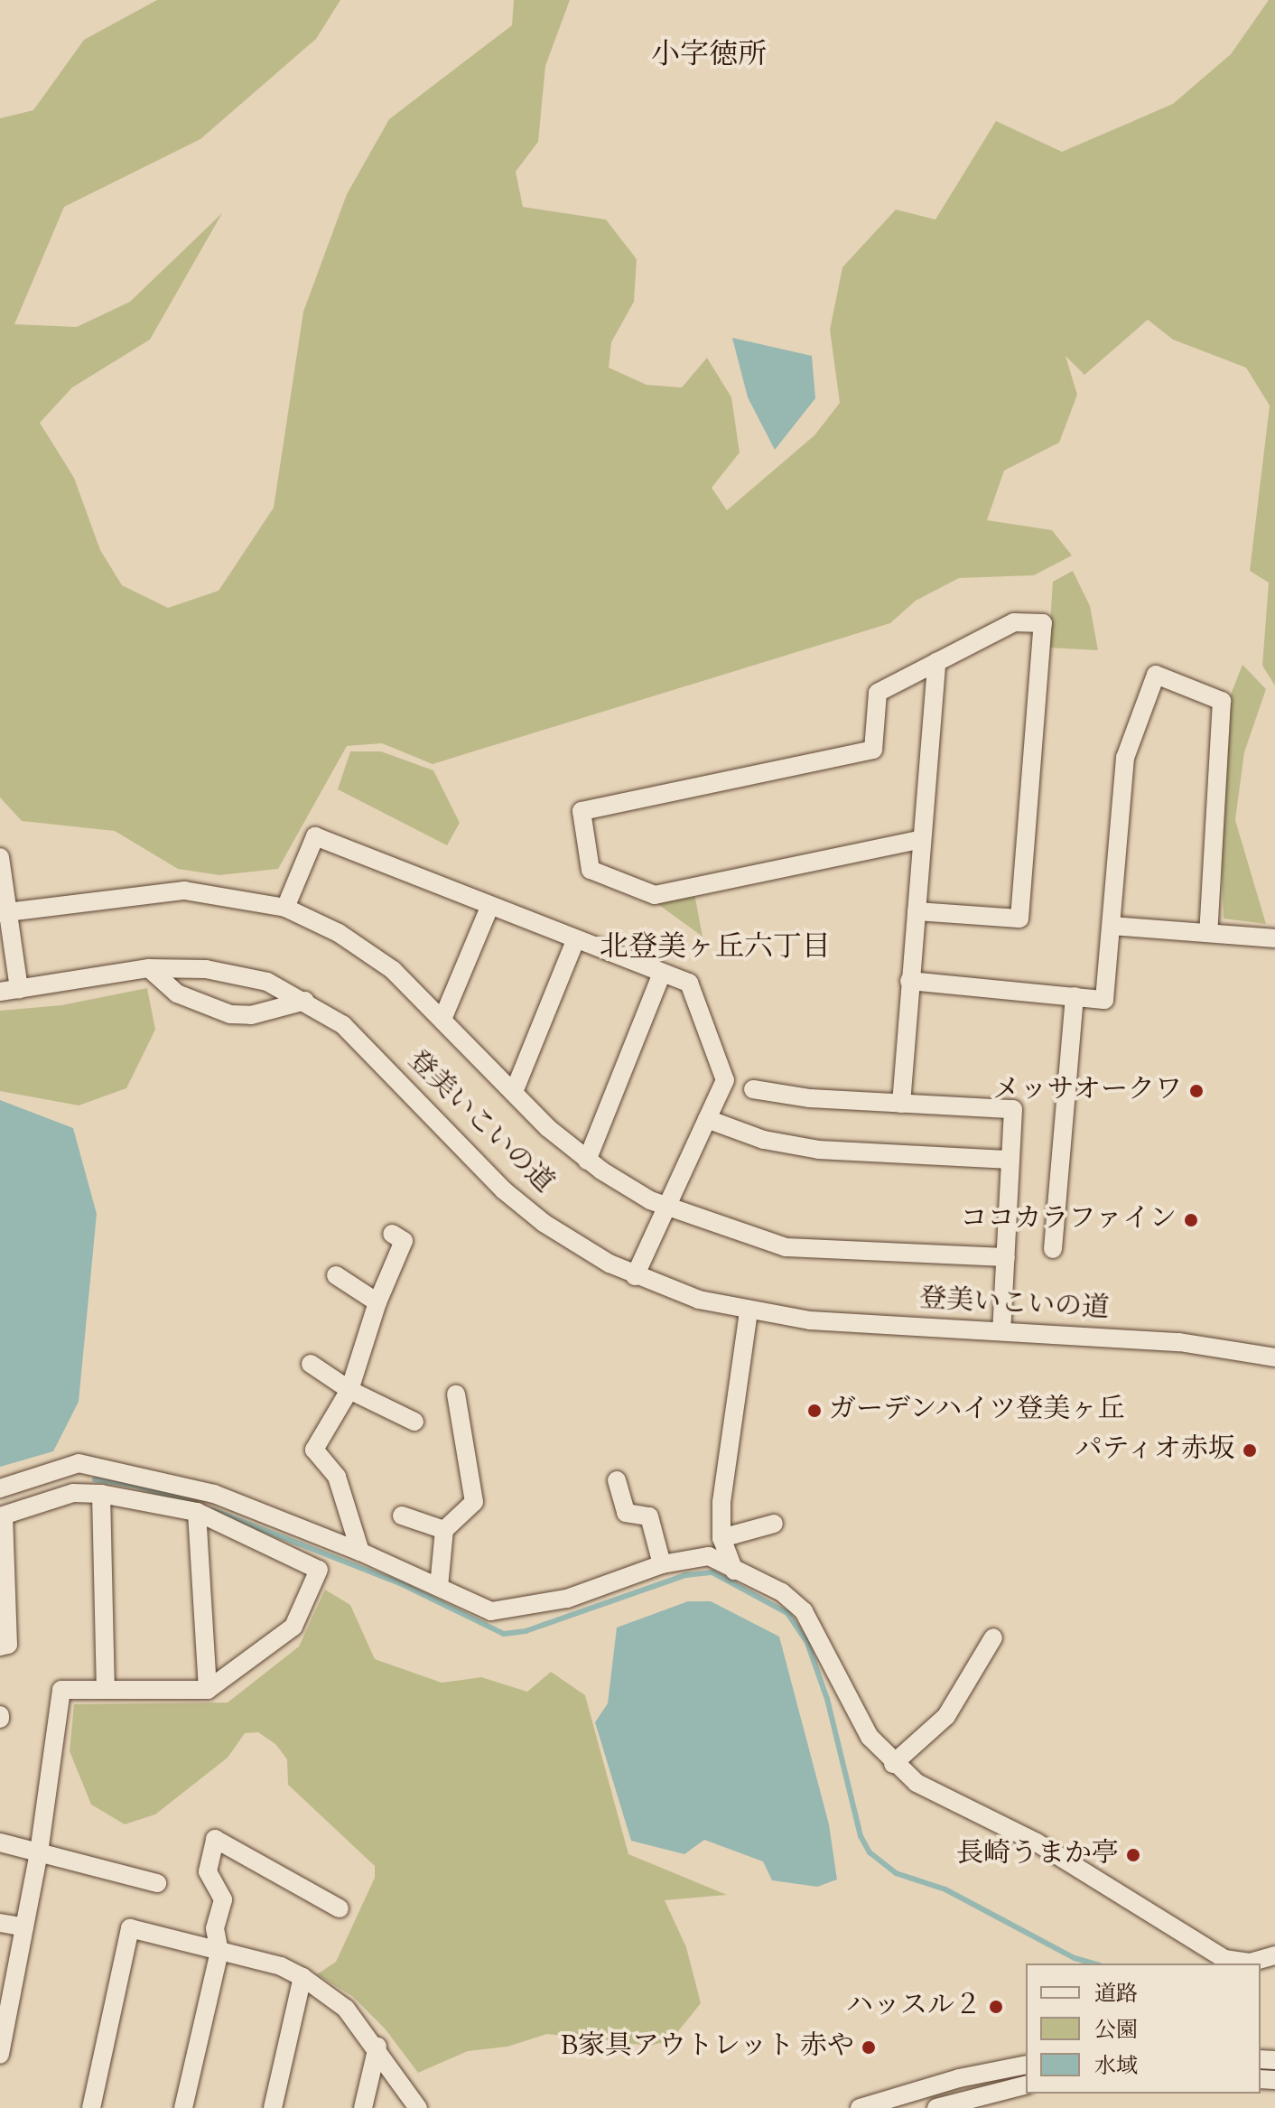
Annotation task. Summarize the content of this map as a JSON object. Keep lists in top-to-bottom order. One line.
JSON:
{"streets":{"street":["登美いこいの道"]},"districts":["小字徳所","北登美ヶ丘六丁目"],"places":["メッサオークワ","ココカラファイン","ガーデンハイツ登美ヶ丘","パティオ赤坂","長崎うまか亭","ハッスル２","B家具アウトレット 赤や"],"legend":["道路","公園","水域"]}
